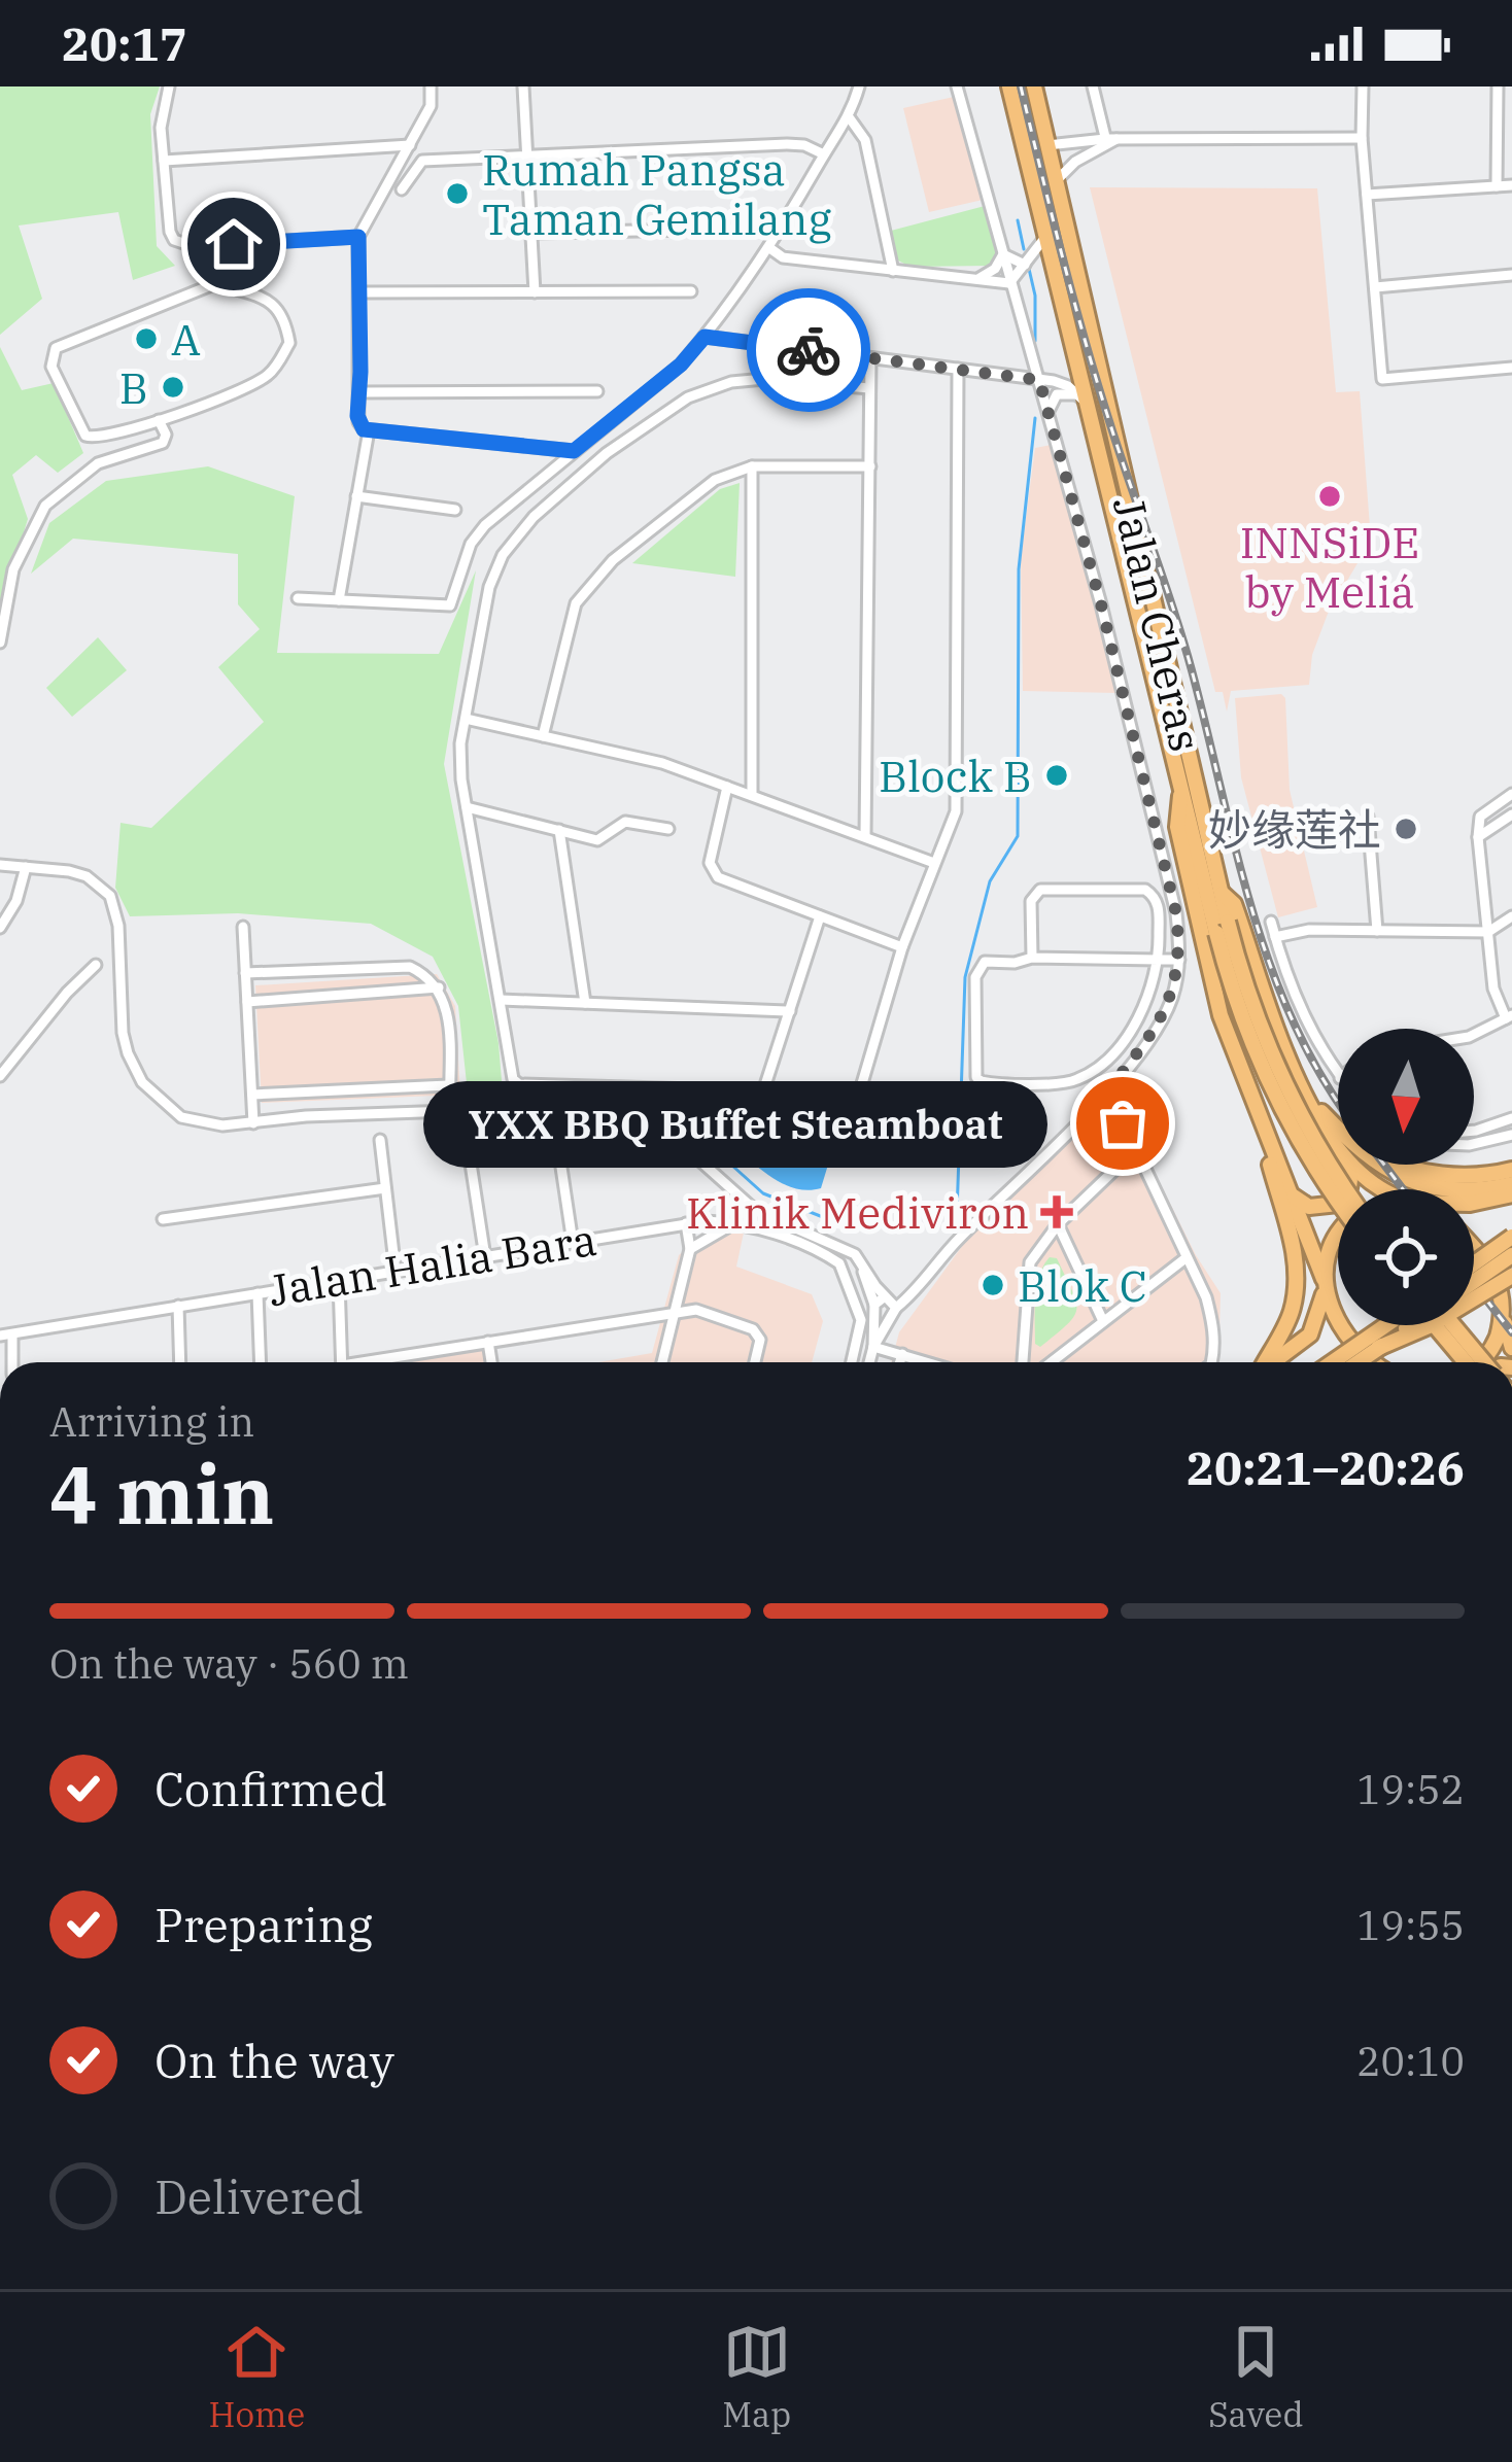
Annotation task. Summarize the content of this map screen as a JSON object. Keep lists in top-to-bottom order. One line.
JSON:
{"streets":{"highway":["Jalan Cheras"],"street":["Jalan Halia Bara"]},"places":{"other":["Rumah Pangsa Taman Gemilang","A","B","INNSiDE by Meliá","Block B","妙缘莲社","YXX BBQ Buffet Steamboat","Blok C"],"health":["Klinik Mediviron"]},"north":"bottom","page":{"status":"20:17","bubble":"YXX BBQ Buffet Steamboat","heading":["4 min","Arriving in","20:21–20:26"],"bar":"On the way · 560 m","list":[["Confirmed","19:52"],["Preparing","19:55"],["On the way","20:10"],"Delivered"],"tabs":["Home","Map","Saved"]}}
